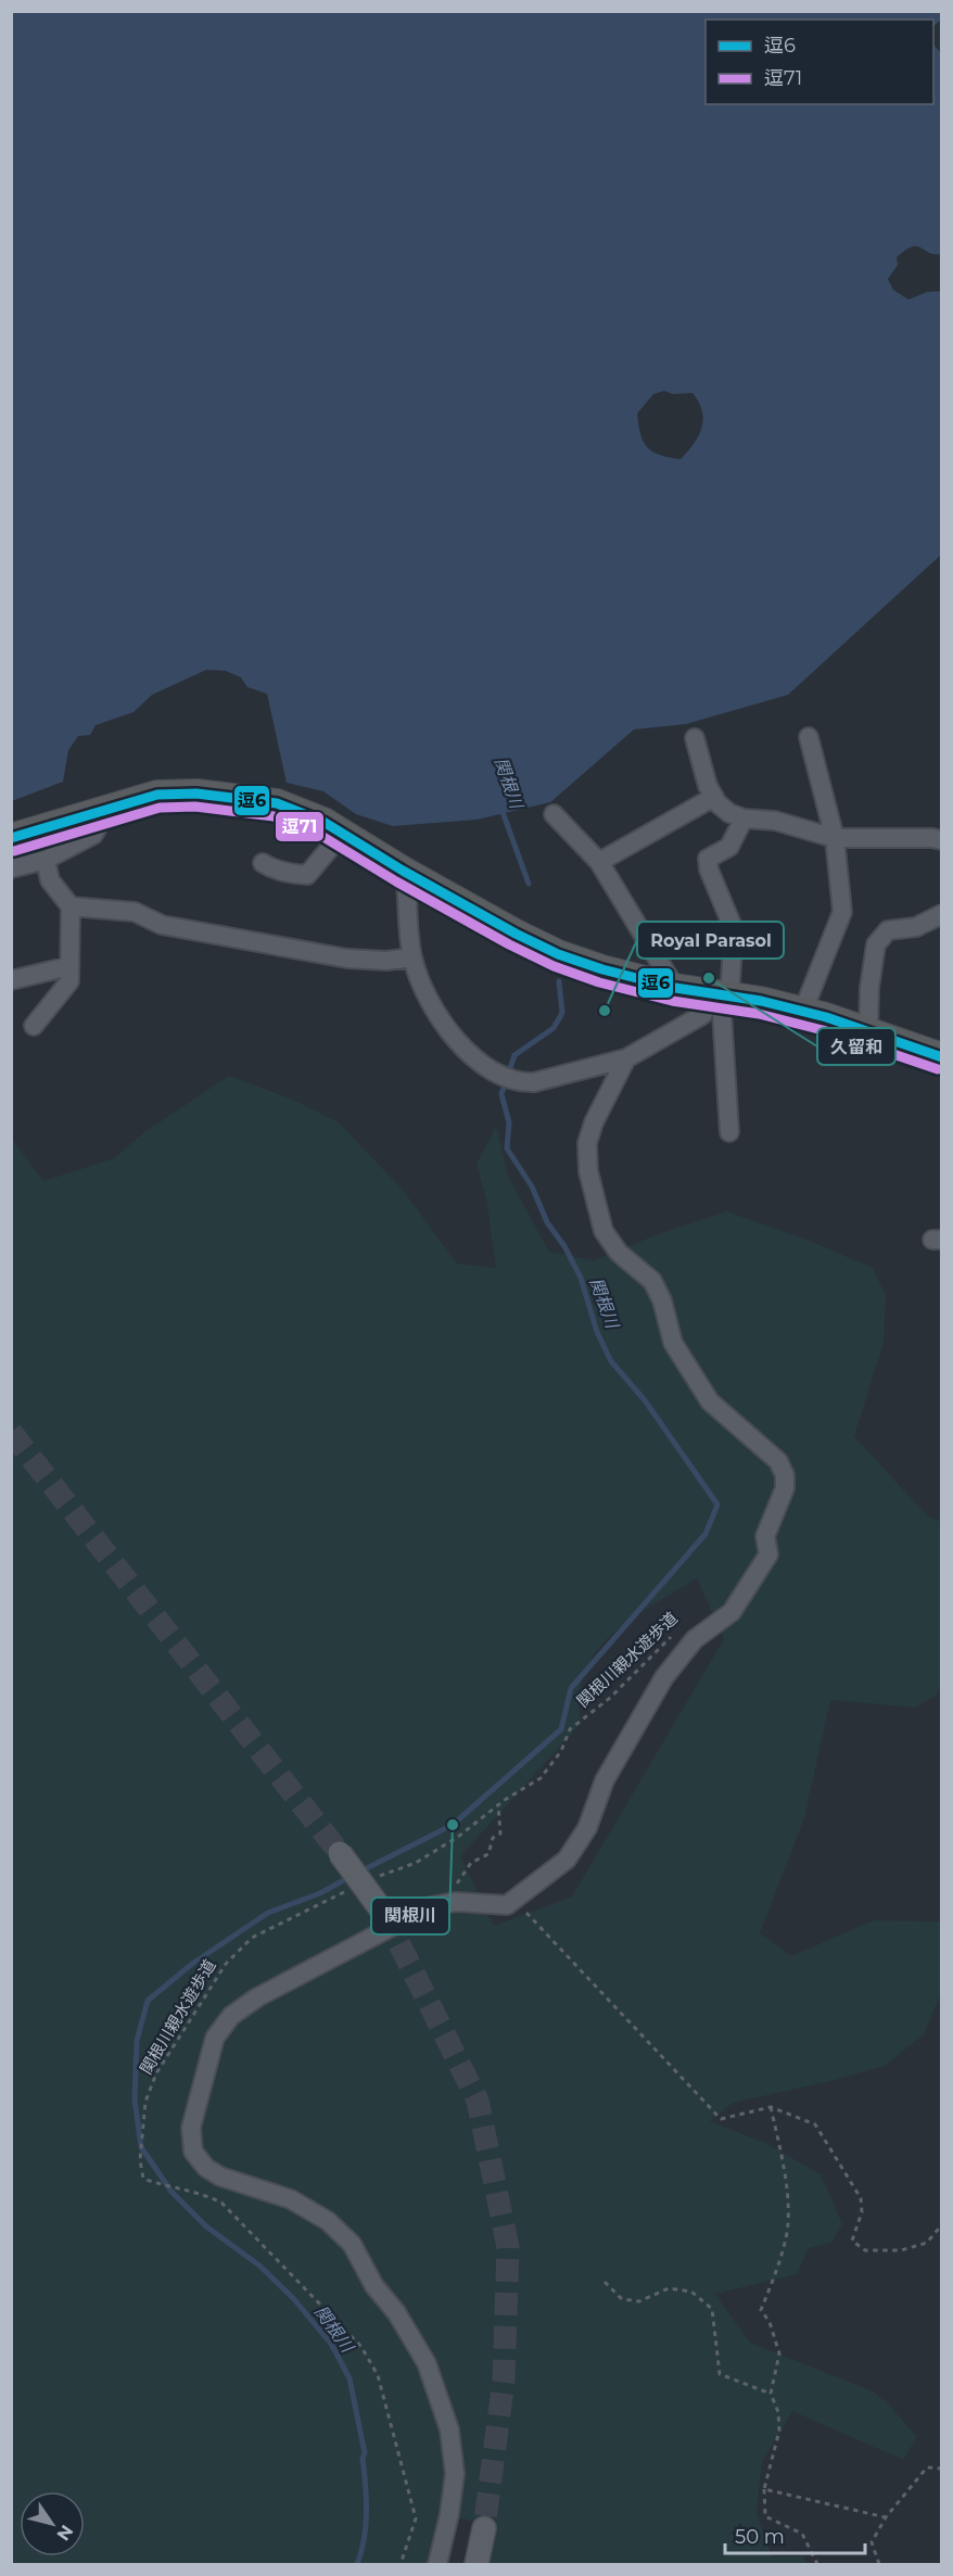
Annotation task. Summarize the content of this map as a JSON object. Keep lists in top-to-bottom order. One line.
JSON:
{"streets":{"path":["関根川親水遊歩道"]},"water":["関根川"],"places":["久留和","Royal Parasol","関根川"],"lines":["transit line 逗6","transit line 逗71"],"legend":["逗6","逗71"],"scale_bar":"50 m","north":"bottom right"}
